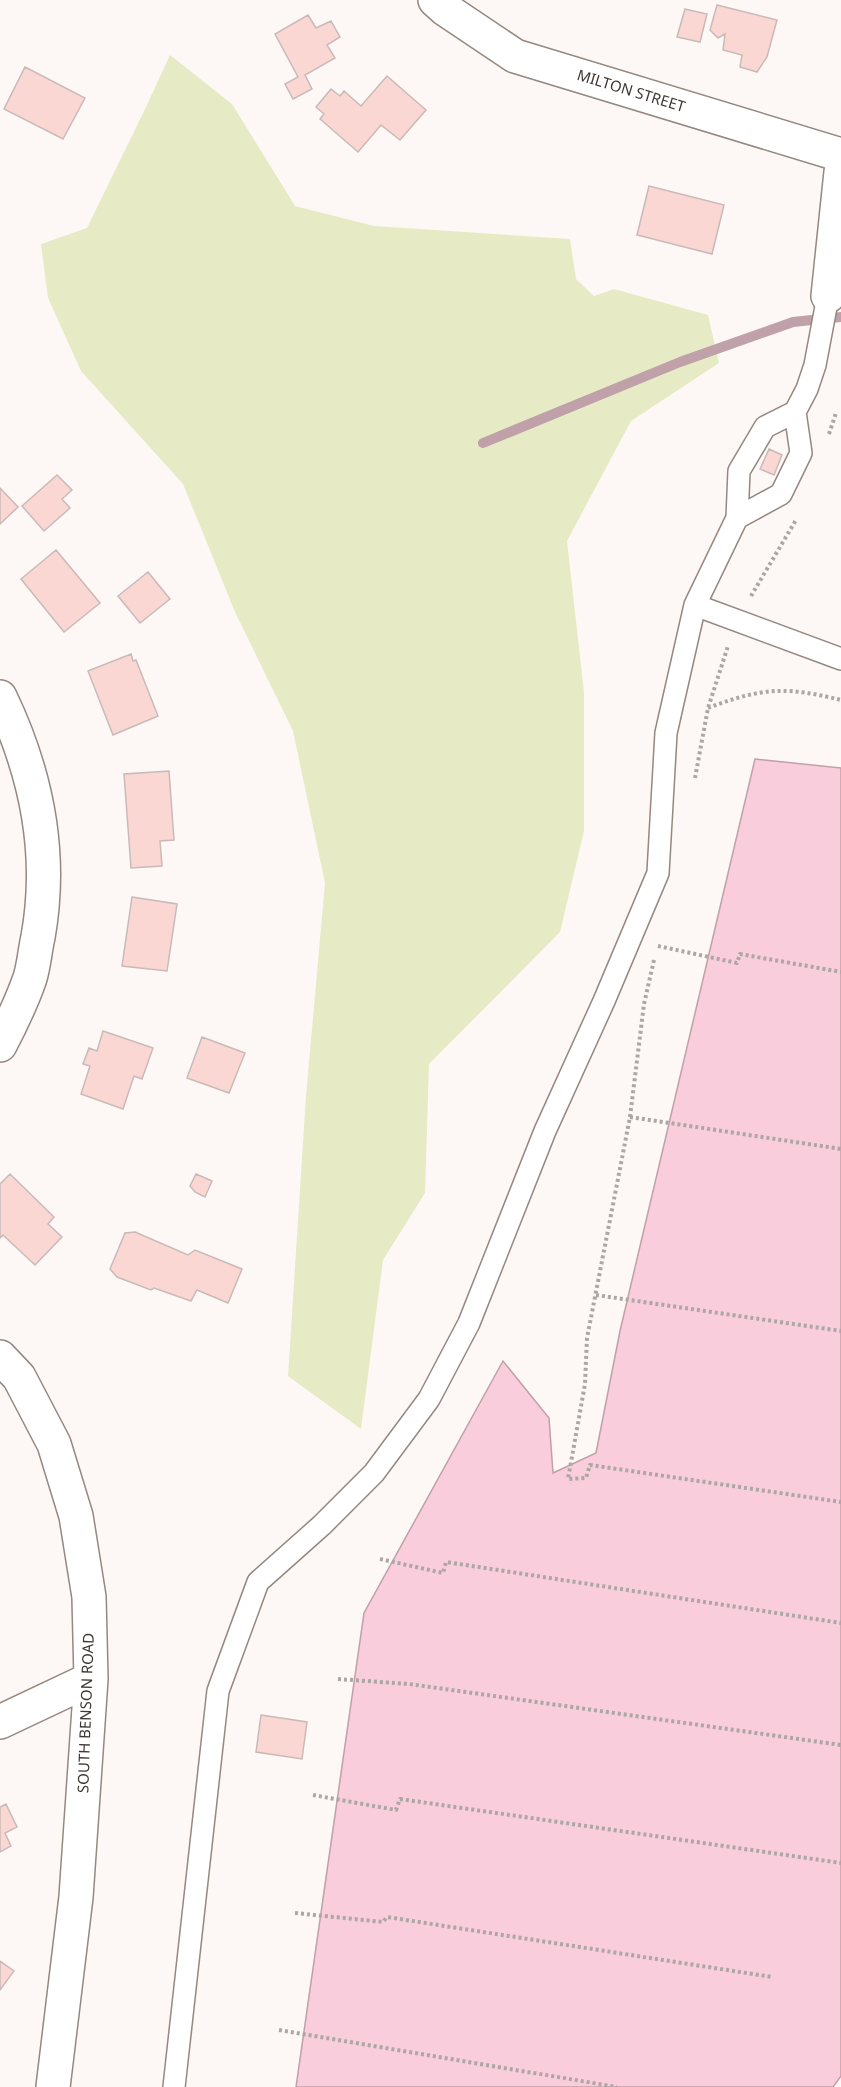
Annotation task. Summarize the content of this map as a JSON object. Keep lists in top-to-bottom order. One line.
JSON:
{"streets":{"street":["MILTON STREET","SOUTH BENSON ROAD"]}}
